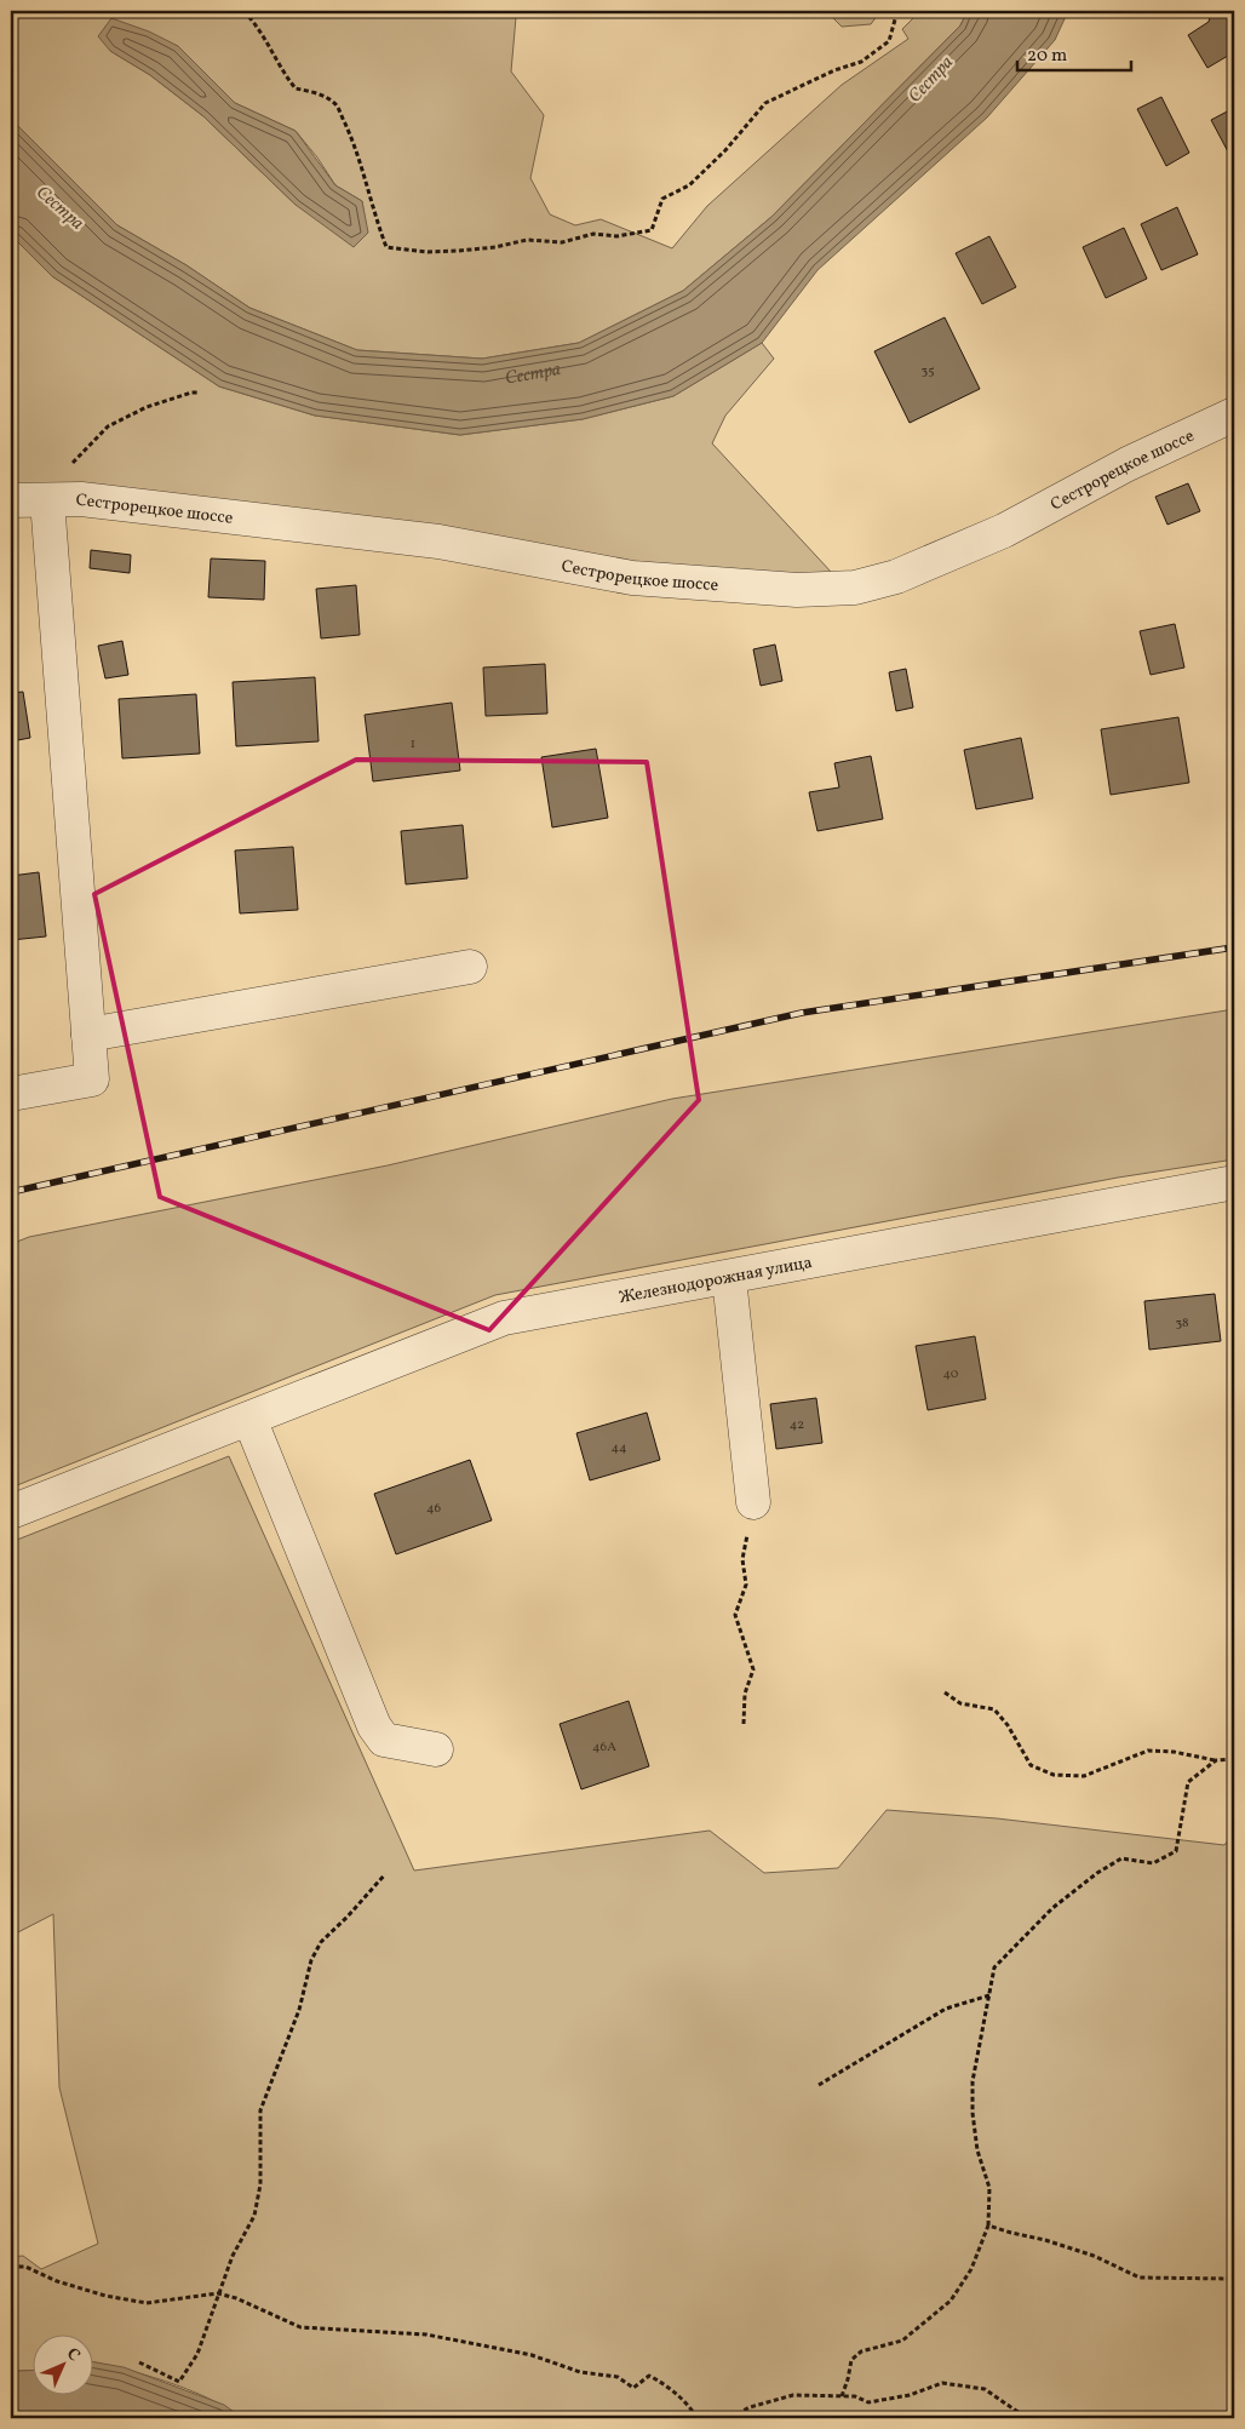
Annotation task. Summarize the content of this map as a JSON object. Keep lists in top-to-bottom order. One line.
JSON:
{"streets":{"street":["Сестрорецкое шоссе","Железнодорожная улица"]},"water":["Сестра"],"house_numbers":["35","1","38","40","42","44","46","46А"],"scale_bar":"20 m","north":"top right"}
